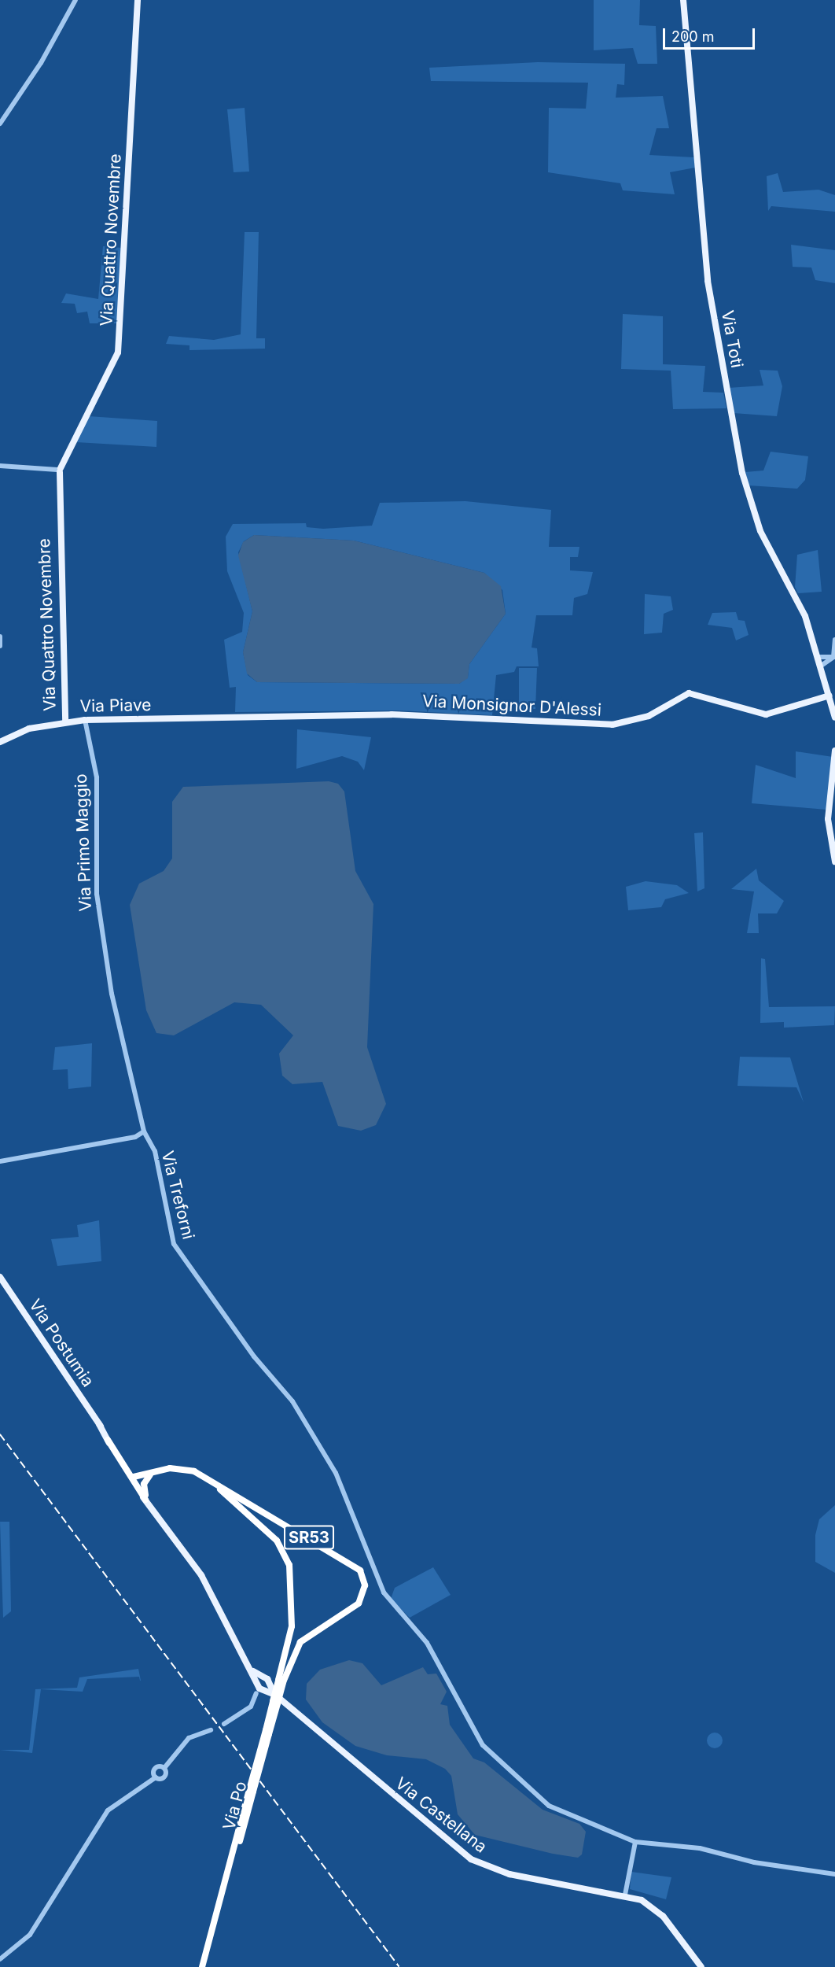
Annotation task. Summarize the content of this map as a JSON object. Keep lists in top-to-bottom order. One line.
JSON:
{"streets":{"highway":["SR53","Via Po"],"main road":["Via Quattro Novembre","Via Toti","Via Piave","Via Monsignor D'Alessi","Via Postumia","Via Castellana"],"street":["Via Primo Maggio","Via Treforni"]},"crossings":[["Via Quattro Novembre","Via Piave"],["Via Toti","Via Monsignor D'Alessi"],["Via Piave","Via Monsignor D'Alessi"],["Via Piave","Via Primo Maggio"],["Via Primo Maggio","Via Treforni"],["Via Postumia","SR53"],["SR53","Via Po"],["Via Po","Via Castellana"]],"scale_bar":"200 m"}
